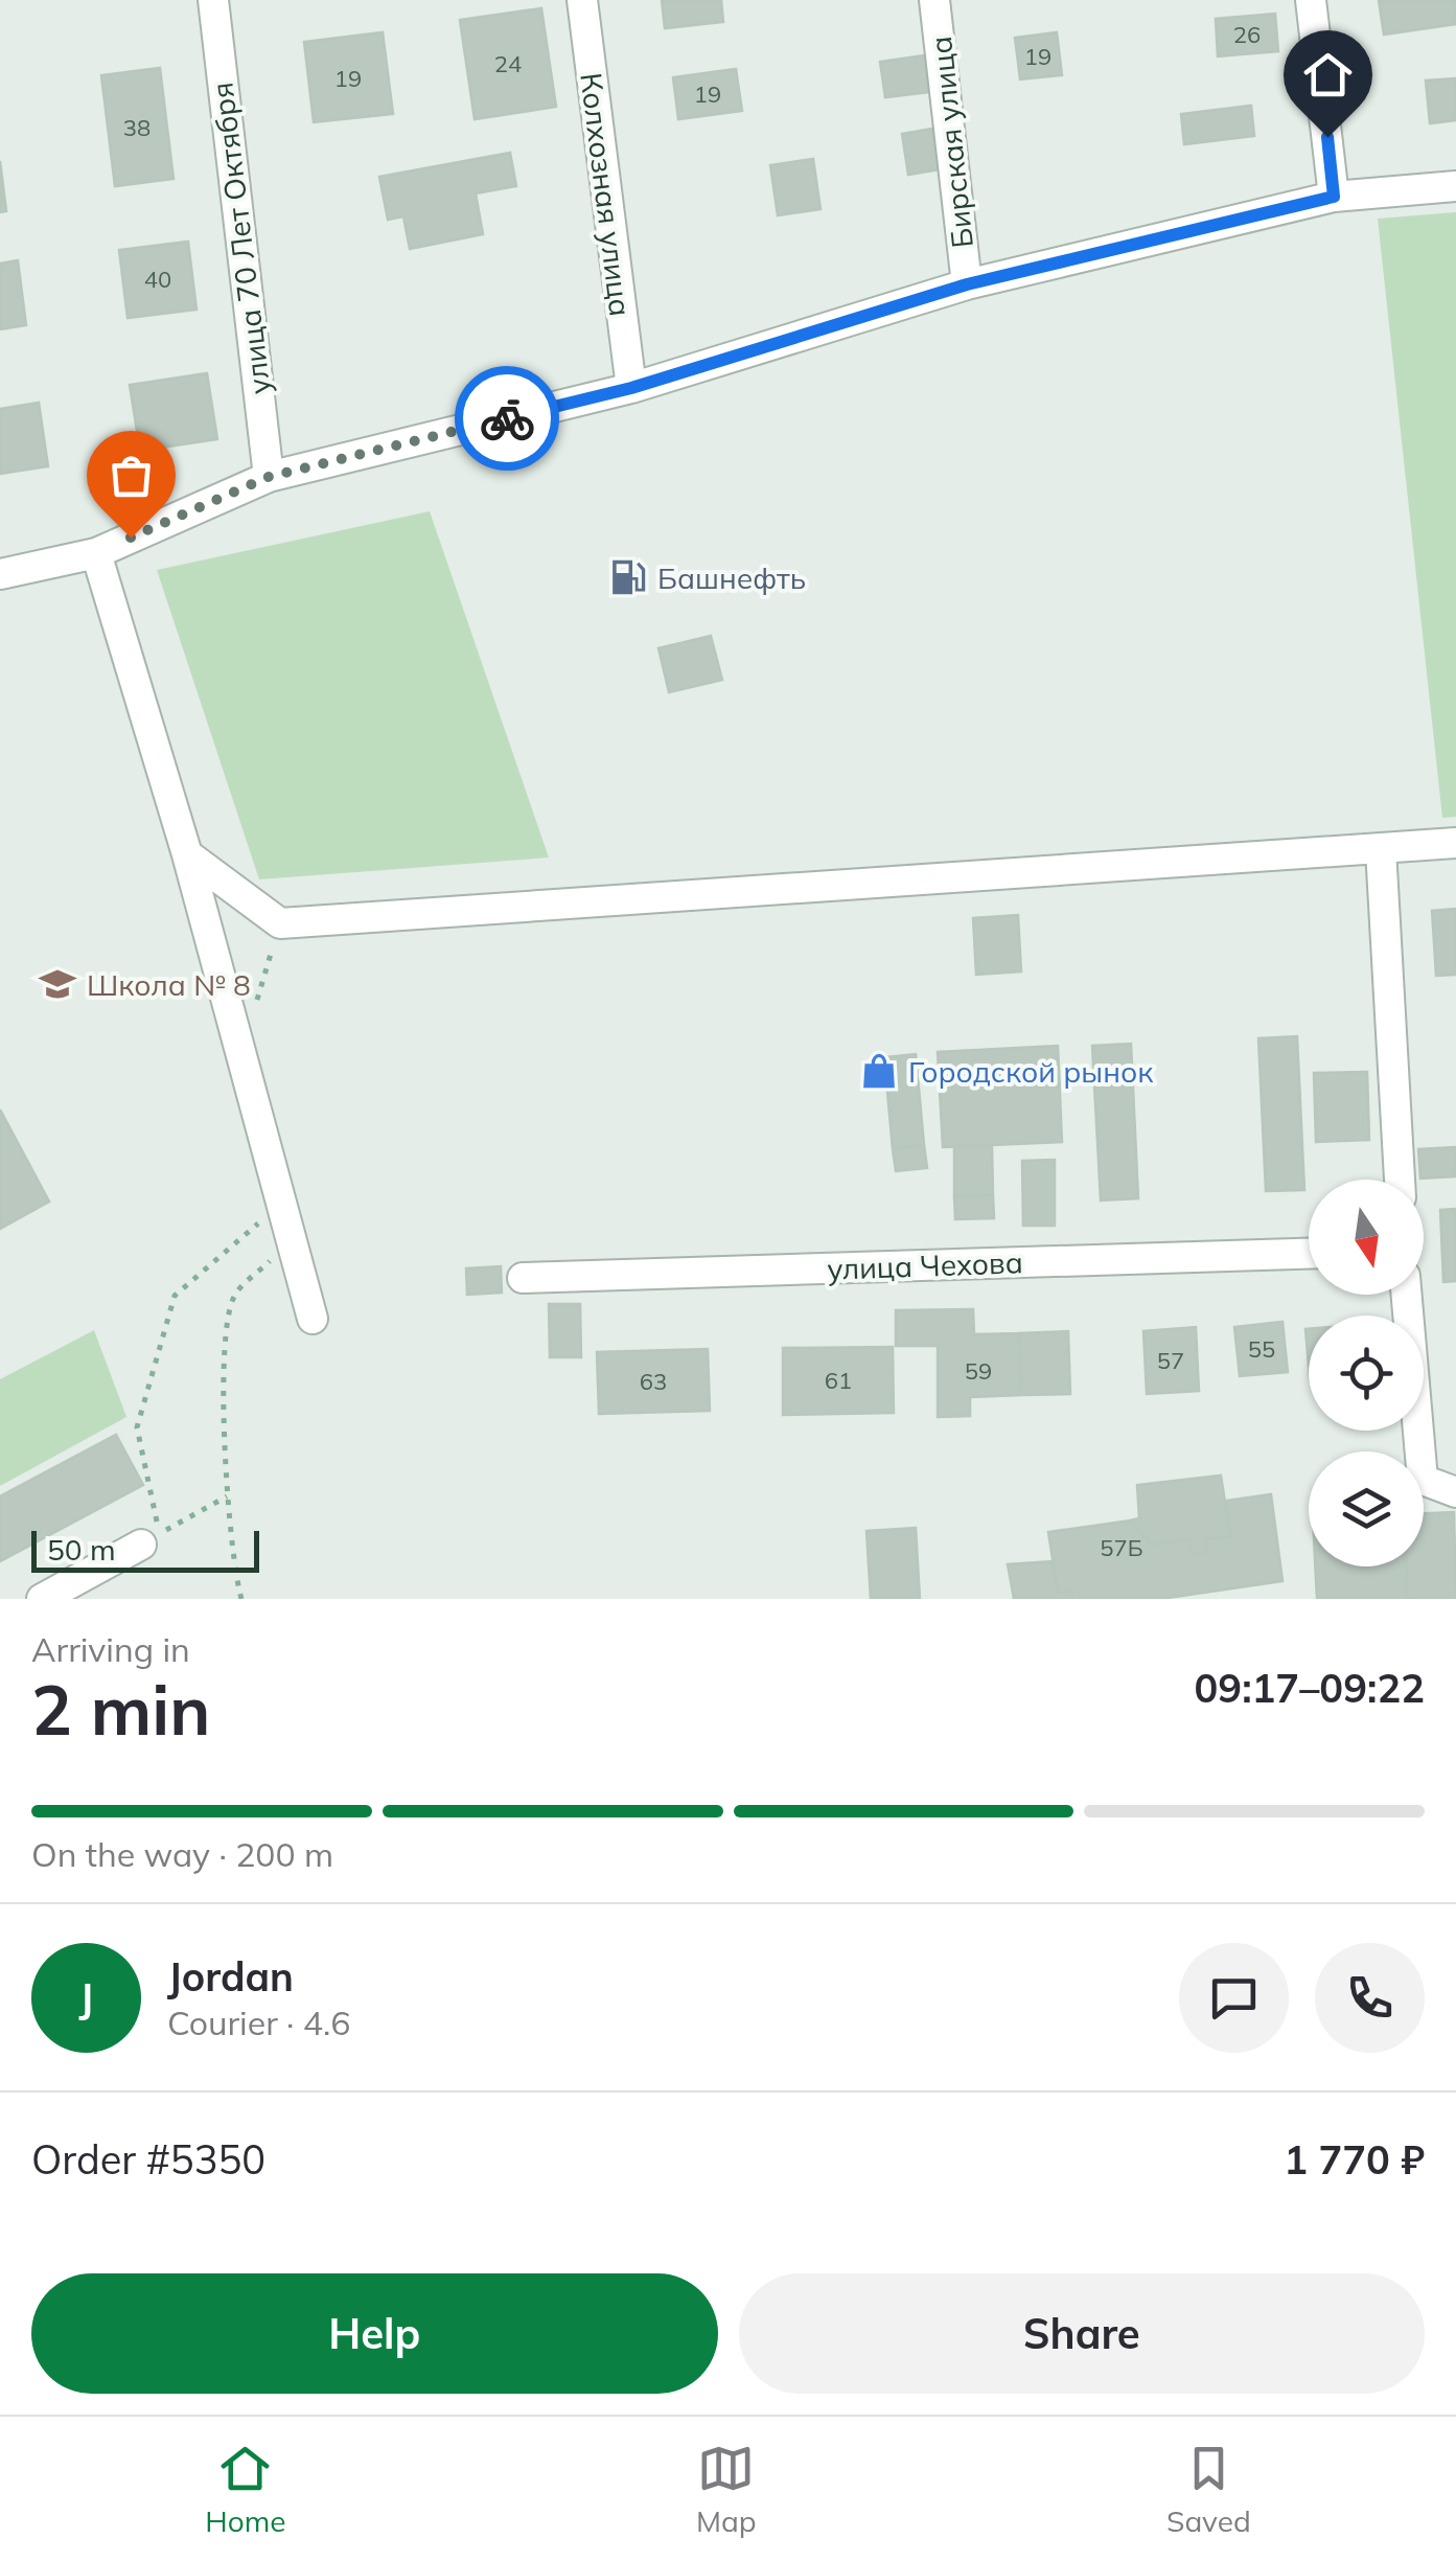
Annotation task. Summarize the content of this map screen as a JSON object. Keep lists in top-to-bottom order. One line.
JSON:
{"streets":{"street":["Бирская улица","Колхозная улица","улица 70 Лет Октября","улица Чехова"]},"places":{"fuel station":["Башнефть"],"school or university":["Школа № 8"],"shop":["Городской рынок"]},"house_numbers":["26","19","24","19","19","38","40","55","57","59","61","63","57Б"],"scale_bar":"50 m","north":"bottom","page":{"scale":"50 m","heading":["2 min","Arriving in","09:17–09:22"],"panel":["Jordan","Courier · 4.6","Order #5350","1 770 ₽"],"bar":"On the way · 200 m","round":"J","buttons":["Help","Share"],"tabs":["Home","Map","Saved"]}}
